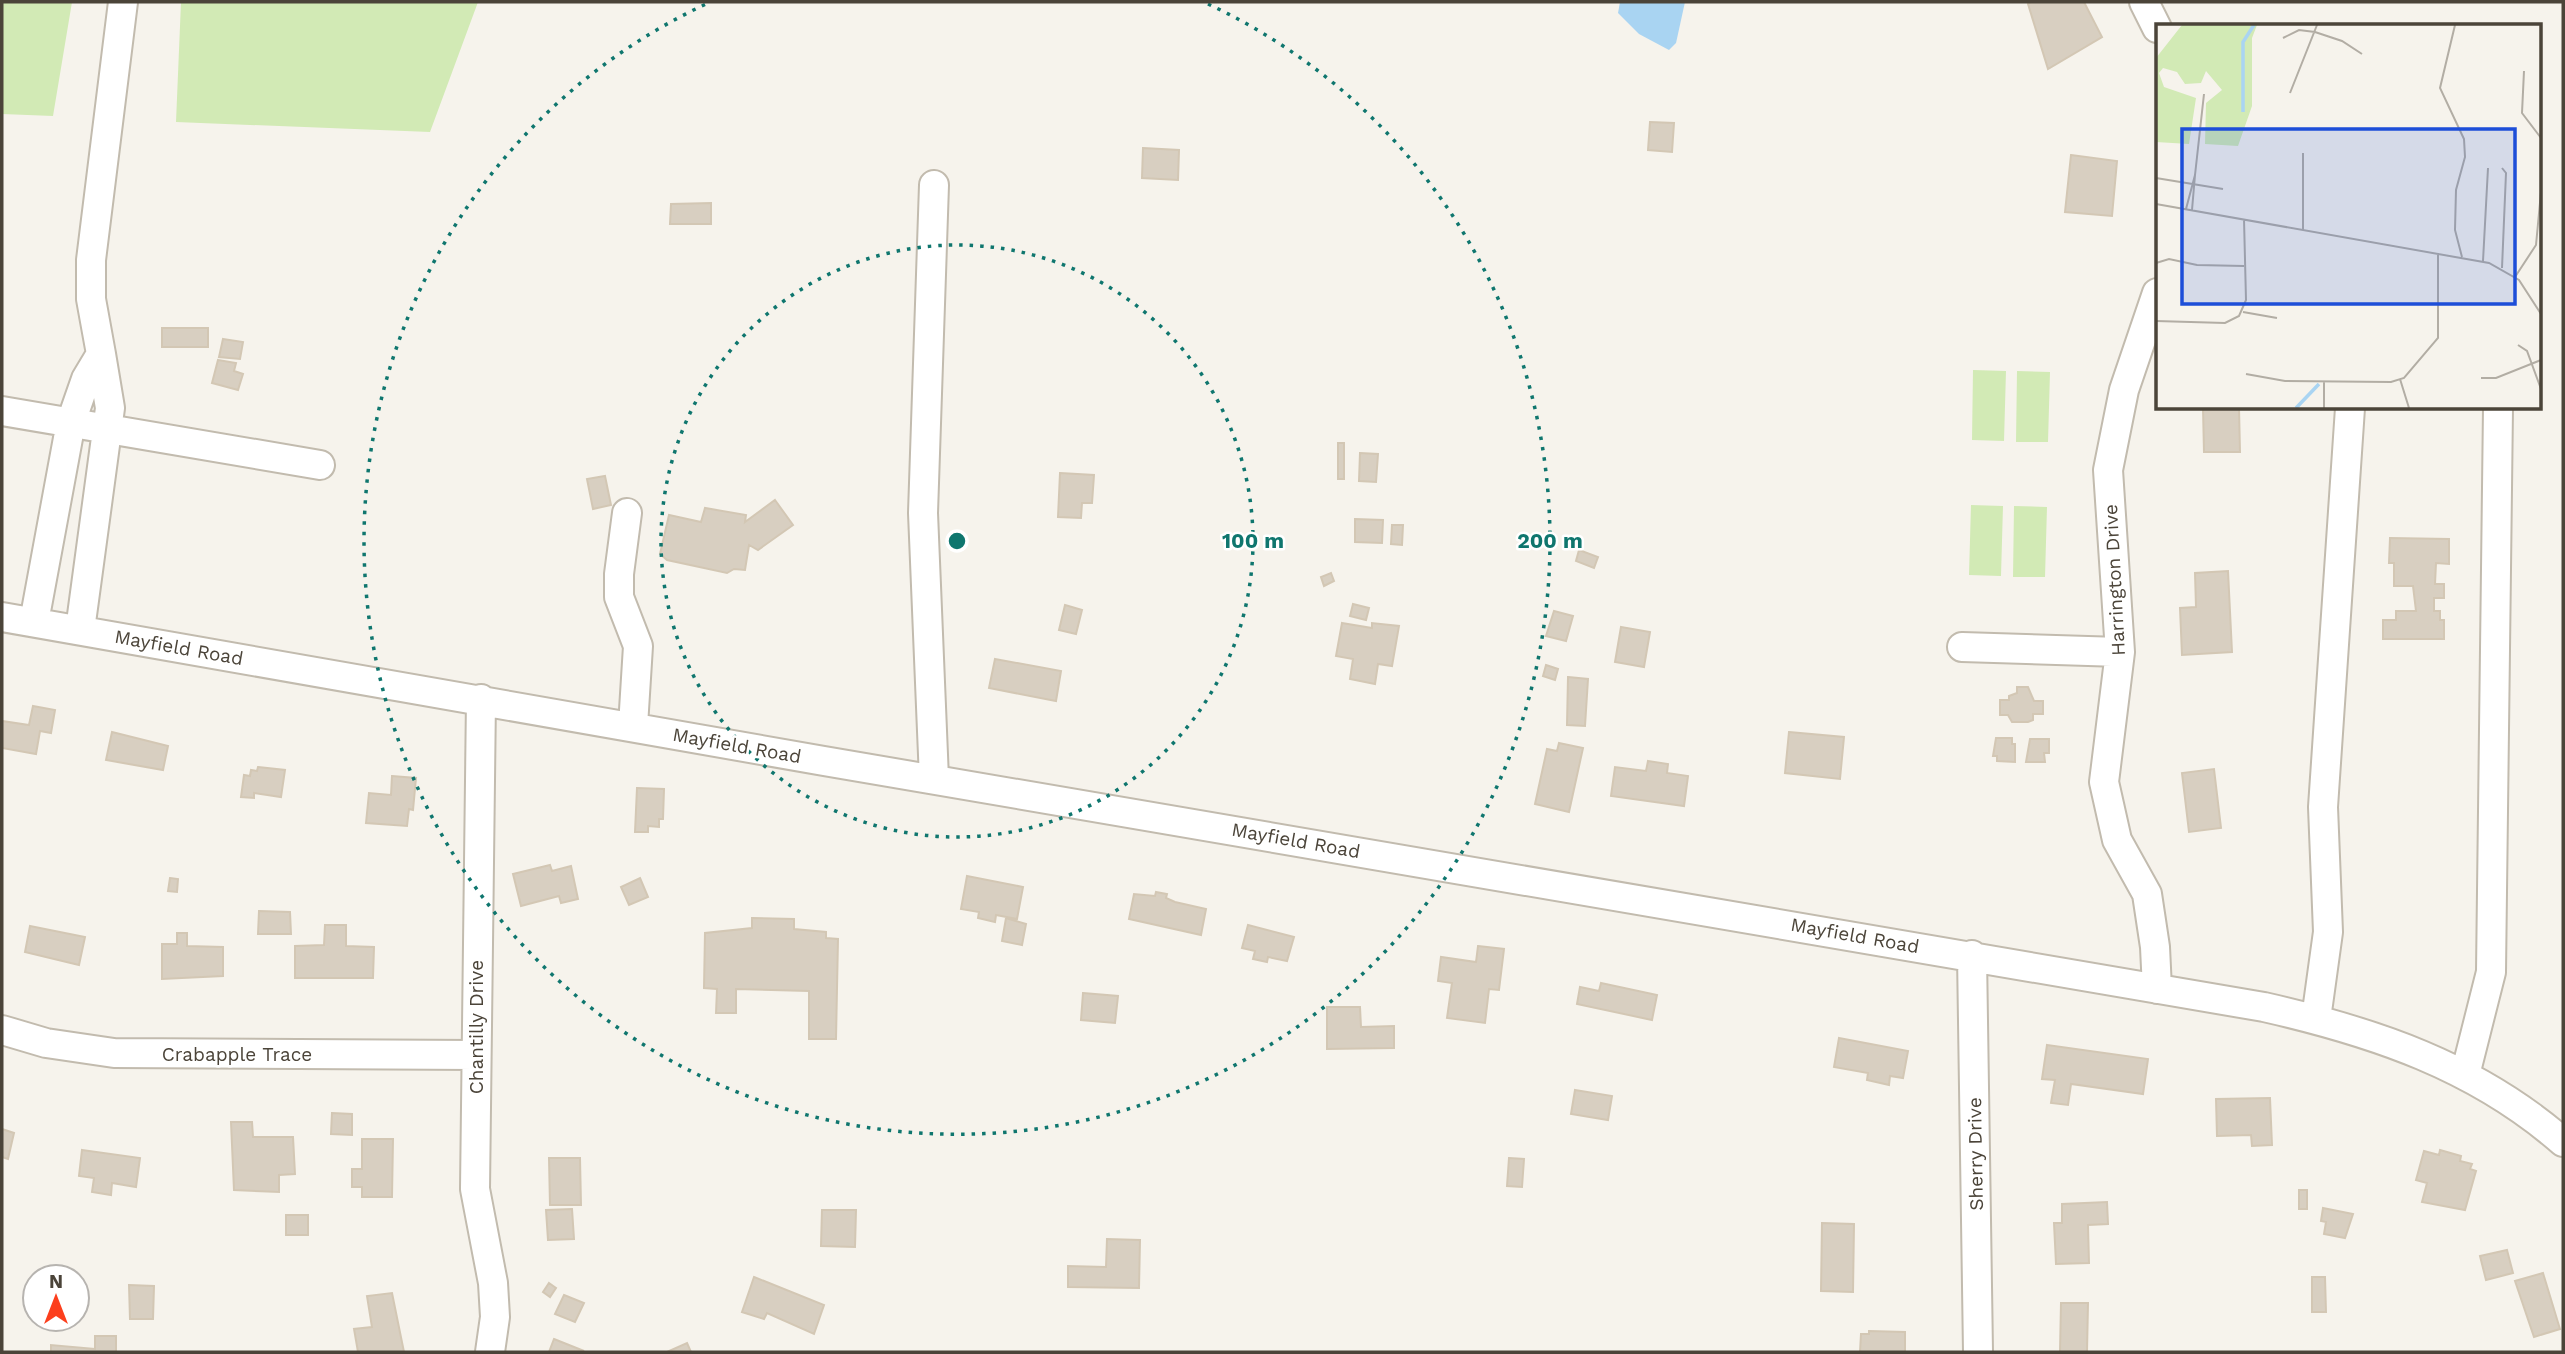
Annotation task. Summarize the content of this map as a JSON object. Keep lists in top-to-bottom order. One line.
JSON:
{"streets":{"street":["Harrington Drive","Mayfield Road","Chantilly Drive","Crabapple Trace","Sherry Drive"]},"crossings":[["Harrington Drive","Mayfield Road"],["Mayfield Road","Chantilly Drive"],["Mayfield Road","Sherry Drive"],["Chantilly Drive","Crabapple Trace"]],"north":"top","rings":["100 m","200 m"]}
